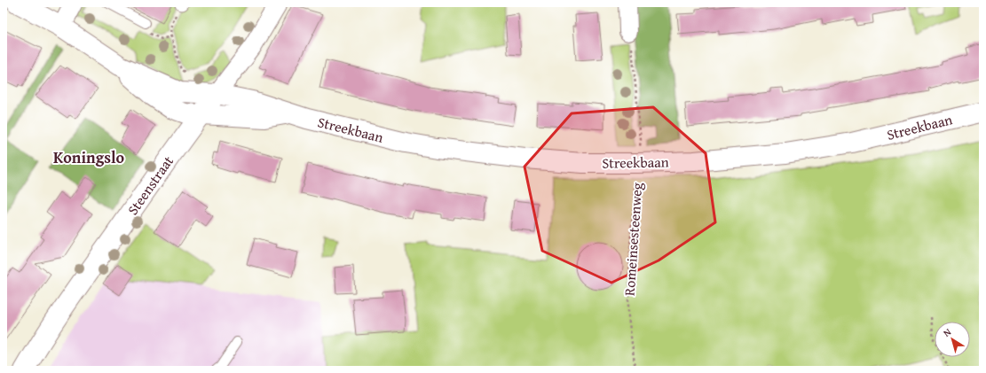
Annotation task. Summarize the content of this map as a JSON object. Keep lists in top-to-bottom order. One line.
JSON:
{"streets":{"street":["Streekbaan","Steenstraat"],"path":["Romeinsesteenweg"]},"crossings":[["Streekbaan","Steenstraat"],["Streekbaan","Romeinsesteenweg"]],"districts":["Koningslo"],"north":"top left"}
